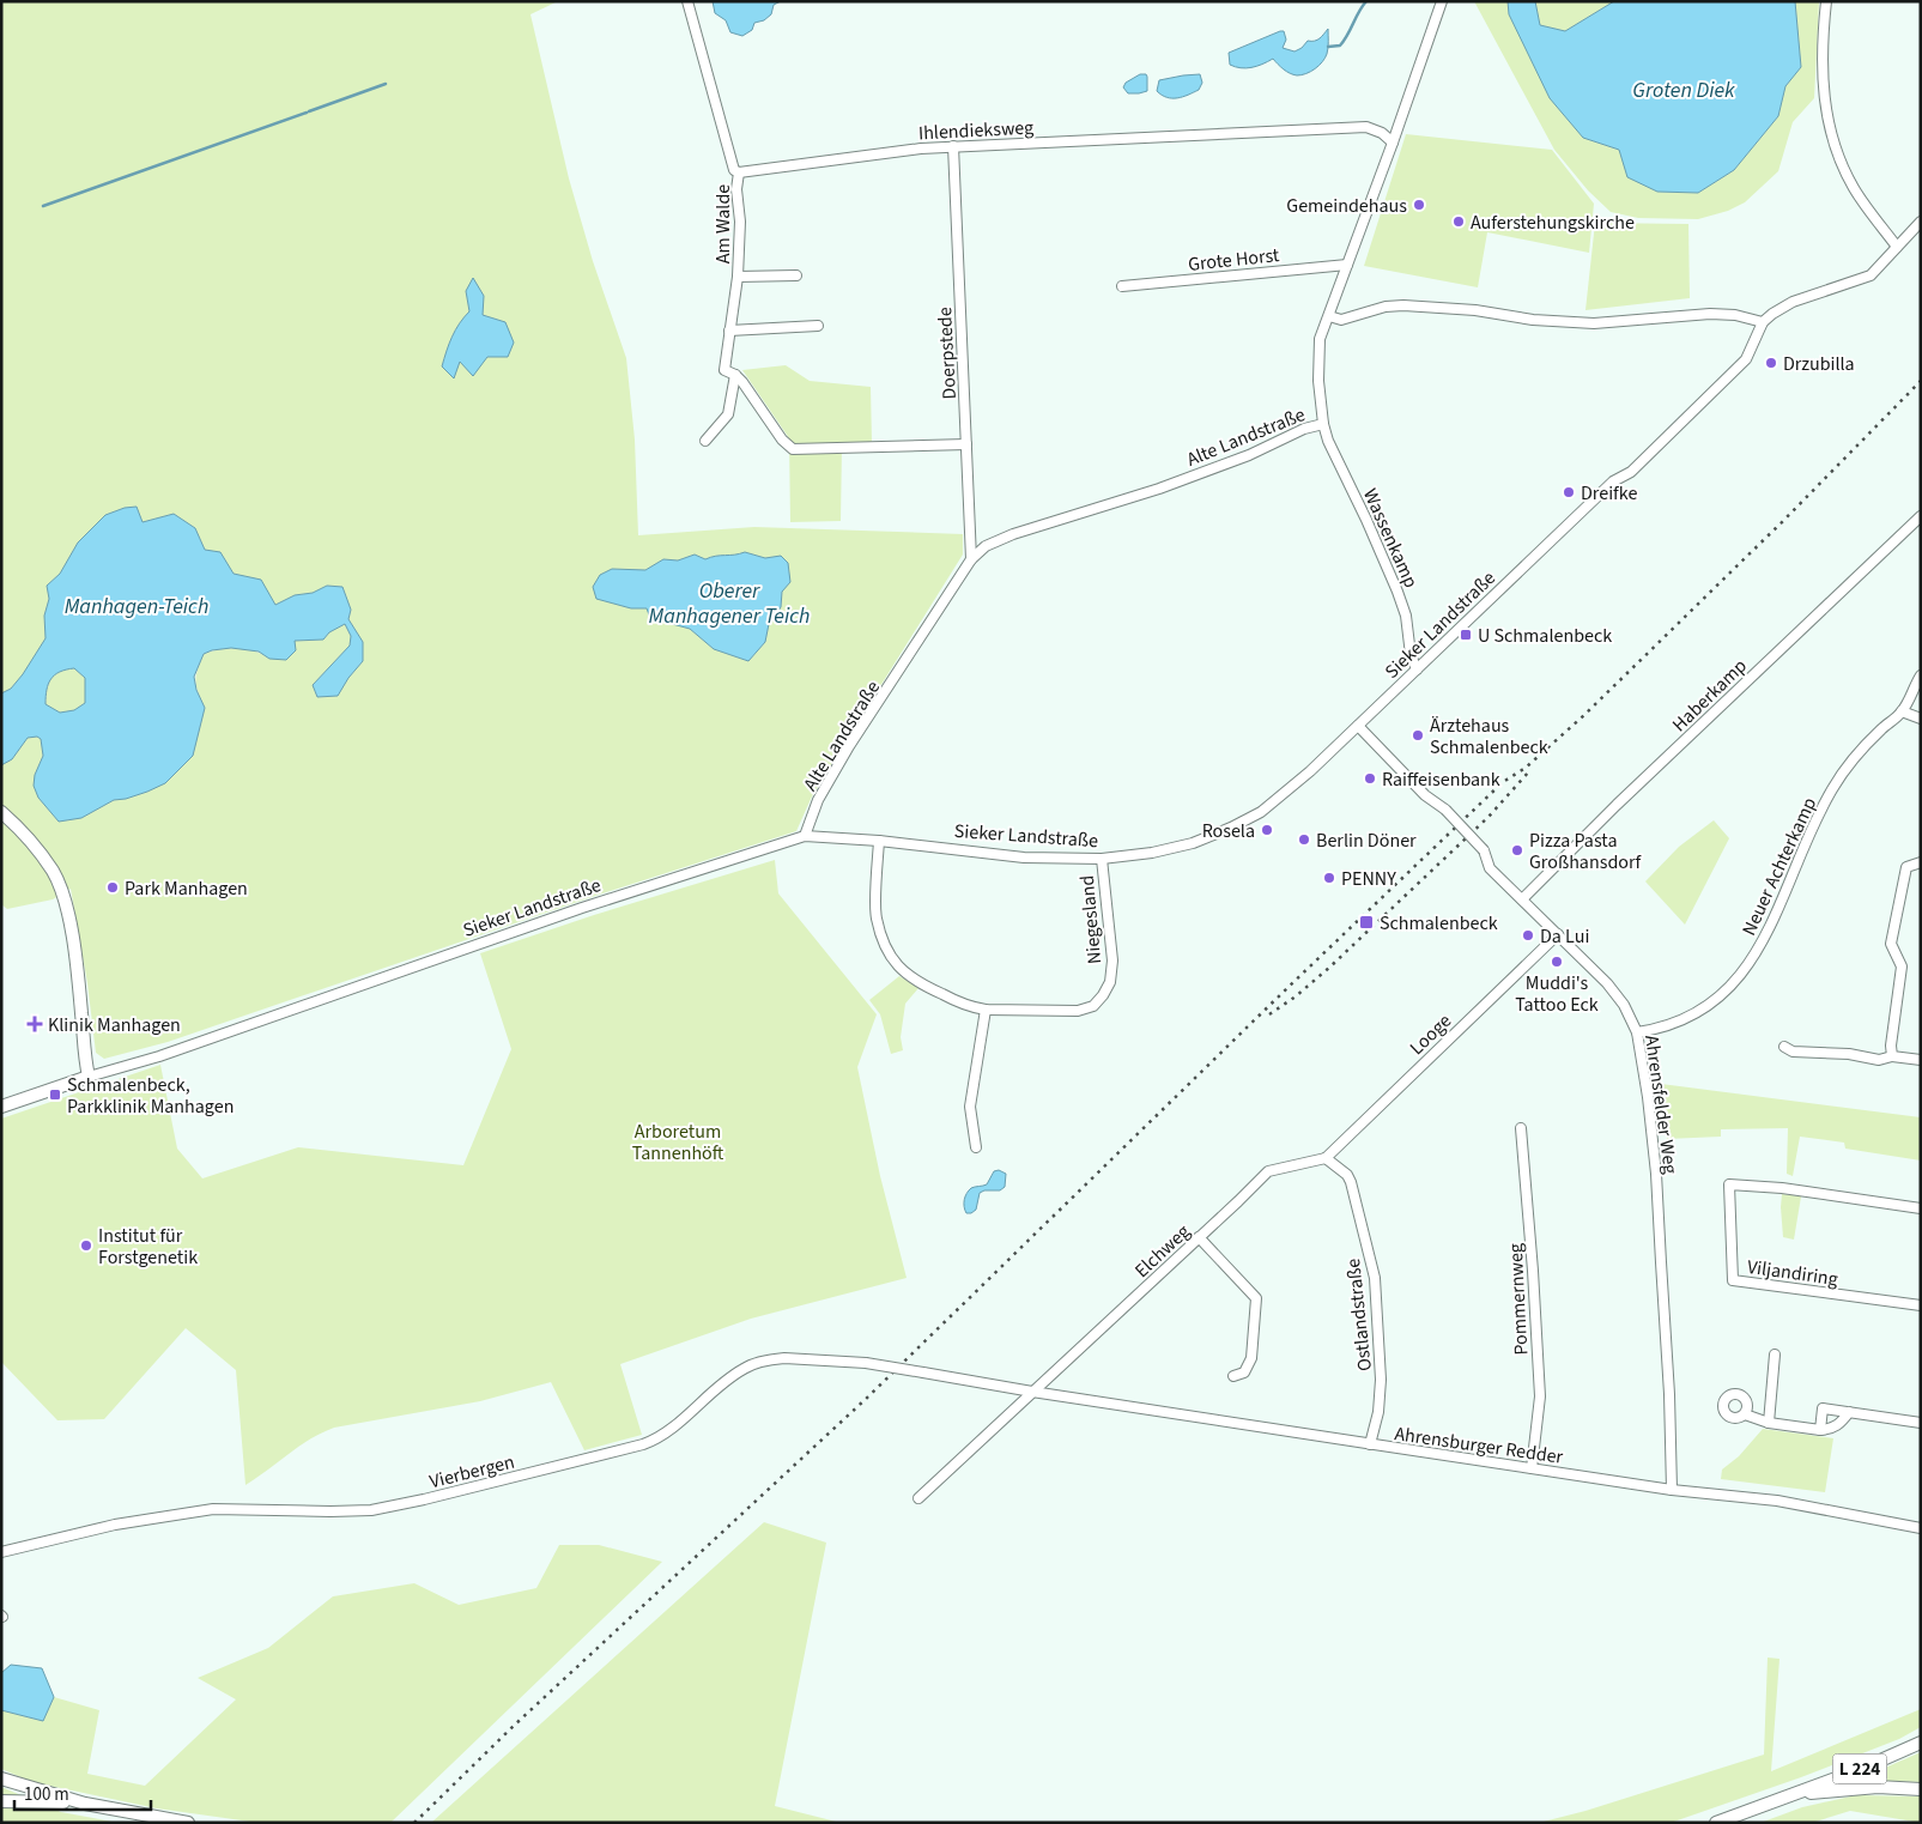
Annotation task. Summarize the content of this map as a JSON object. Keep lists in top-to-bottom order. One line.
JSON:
{"streets":{"main road":["Sieker Landstraße","L 224"],"street":["Ihlendieksweg","Am Walde","Grote Horst","Doerpstede","Alte Landstraße","Wassenkamp","Haberkamp","Neuer Achterkamp","Niegesland","Looge","Ahrensfelder Weg","Elchweg","Viljandiring","Pommernweg","Ostlandstraße","Ahrensburger Redder","Vierbergen"]},"crossings":[["Ihlendieksweg","Am Walde"],["Ihlendieksweg","Doerpstede"],["Ihlendieksweg","Alte Landstraße"],["Am Walde","Doerpstede"],["Grote Horst","Alte Landstraße"],["Doerpstede","Alte Landstraße"],["Alte Landstraße","Wassenkamp"],["Alte Landstraße","Sieker Landstraße"],["Wassenkamp","Sieker Landstraße"],["Sieker Landstraße","Niegesland"],["Sieker Landstraße","Ahrensfelder Weg"],["Haberkamp","Ahrensfelder Weg"],["Neuer Achterkamp","Ahrensfelder Weg"],["Looge","Ahrensfelder Weg"],["Looge","Elchweg"],["Looge","Ostlandstraße"],["Ahrensfelder Weg","Ahrensburger Redder"],["Elchweg","Ostlandstraße"],["Elchweg","Ahrensburger Redder"],["Pommernweg","Ahrensburger Redder"],["Ostlandstraße","Ahrensburger Redder"],["Ahrensburger Redder","Vierbergen"]],"water":["Groten Diek","Oberer Manhagener Teich","Manhagen-Teich"],"parks":["Arboretum Tannenhöft"],"places":{"other":["Gemeindehaus","Auferstehungskirche","Drzubilla","Dreifke","Ärztehaus Schmalenbeck","Raiffeisenbank","Rosela","Berlin Döner","Pizza Pasta Großhansdorf","PENNY","Park Manhagen","Da Lui","Muddi's Tattoo Eck","Institut für Forstgenetik"],"transit":["U Schmalenbeck","Schmalenbeck","Schmalenbeck, Parkklinik Manhagen"],"health":["Klinik Manhagen"]},"scale_bar":"100 m"}
